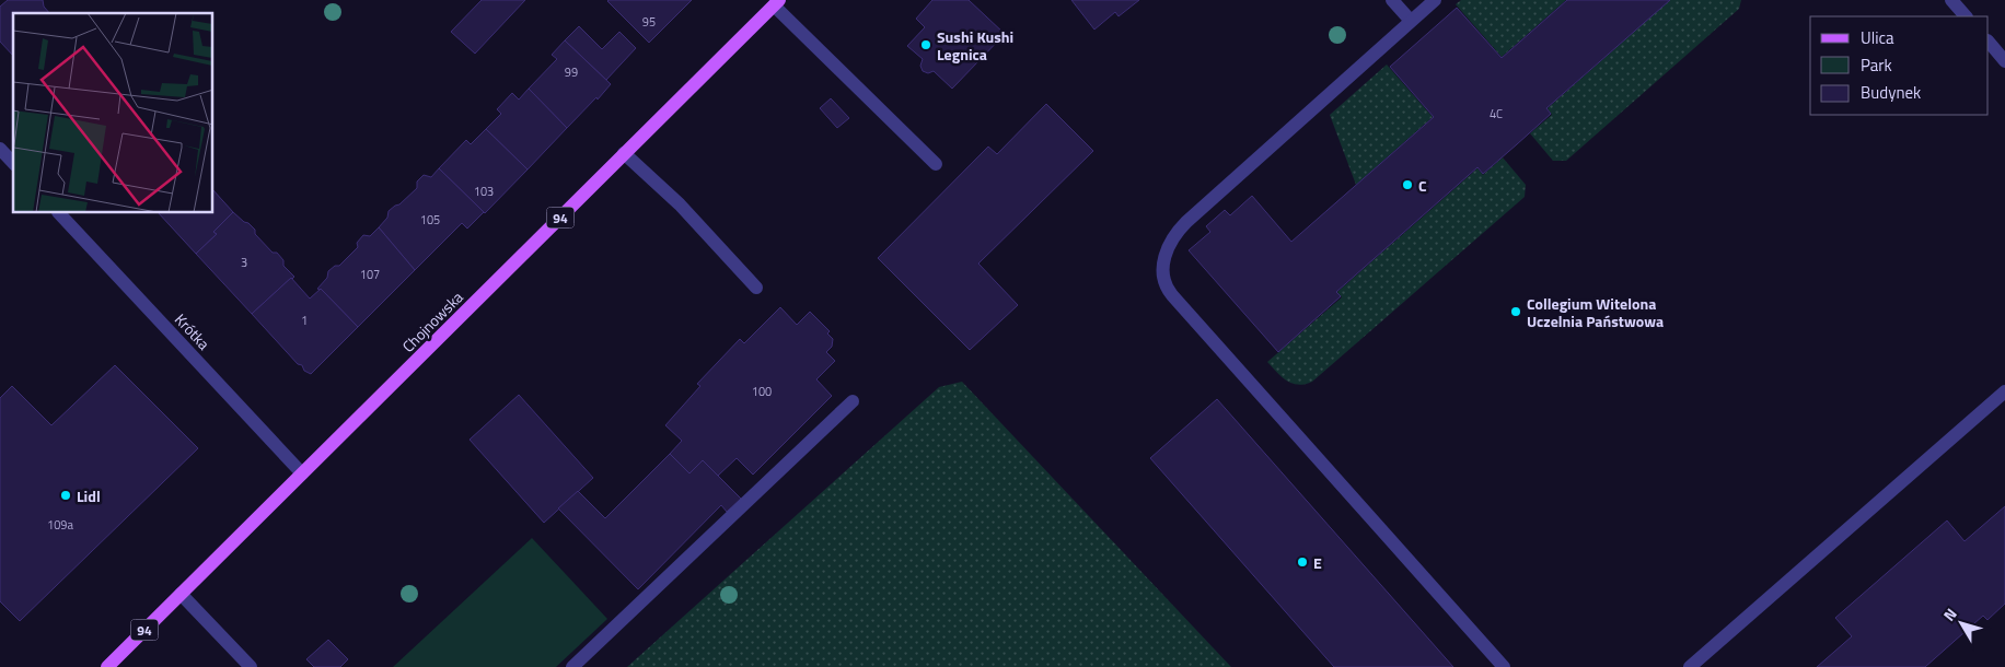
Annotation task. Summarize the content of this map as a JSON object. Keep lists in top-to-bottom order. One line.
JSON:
{"streets":{"main road":["94","Chojnowska"],"street":["Krótka"]},"crossings":[["Chojnowska","Krótka"]],"places":["Sushi Kushi Legnica","C","Collegium Witelona Uczelnia Państwowa","Lidl","E"],"house_numbers":["95","99","4C","103","105","3","107","1","100","109a"],"legend":["Ulica","Park","Budynek"],"north":"top left"}
